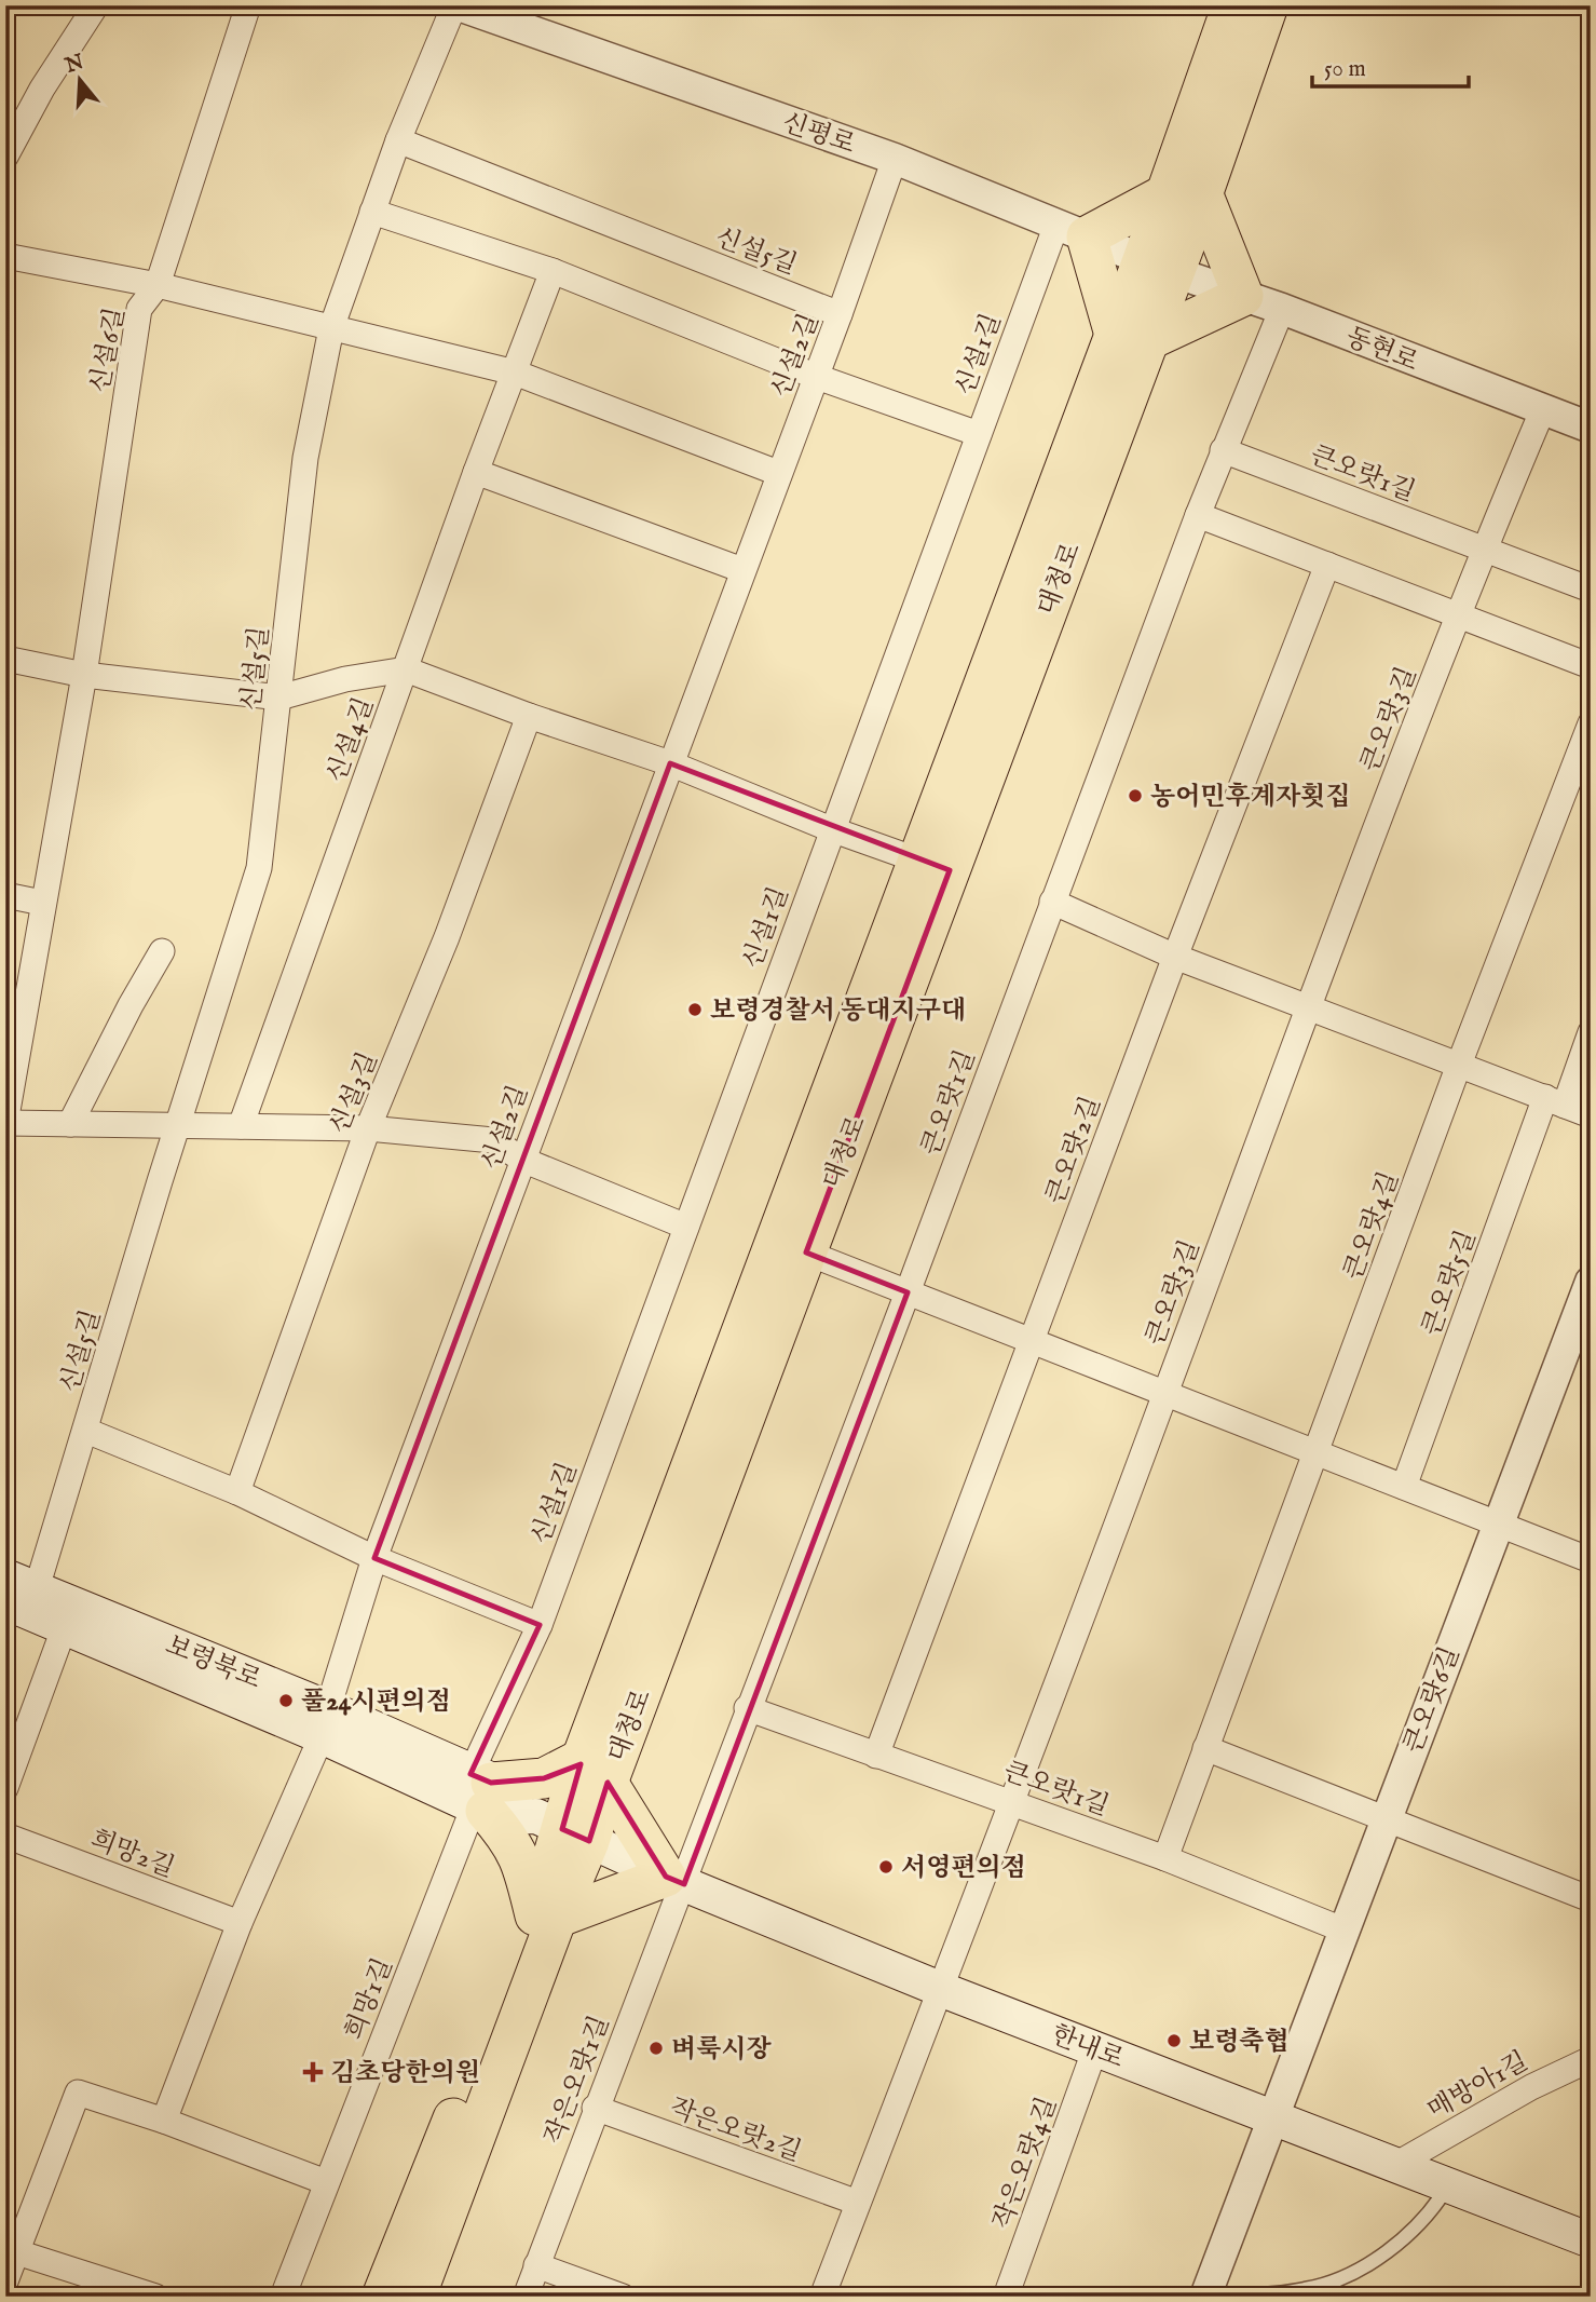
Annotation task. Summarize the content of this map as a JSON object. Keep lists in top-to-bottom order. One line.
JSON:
{"streets":{"main road":["대청로","보령북로","한내로"],"street":["신평로","신설5길","동현로","신설6길","신설1길","신설2길","큰오랏1길","큰오랏3길","신설4길","신설3길","큰오랏2길","큰오랏4길","큰오랏5길","큰오랏6길","희망2길","희망1길","작은오랏1길","매방아1길","작은오랏2길","작은오랏4길"]},"crossings":[["신평로","신설5길"],["신평로","동현로"],["신평로","신설1길"],["신평로","신설2길"],["신평로","대청로"],["신설5길","신설2길"],["신설5길","보령북로"],["동현로","큰오랏1길"],["동현로","대청로"],["동현로","큰오랏3길"],["신설1길","보령북로"],["신설1길","희망1길"],["신설2길","보령북로"],["큰오랏1길","큰오랏3길"],["큰오랏1길","큰오랏2길"],["큰오랏1길","큰오랏4길"],["큰오랏1길","큰오랏6길"],["큰오랏1길","한내로"],["큰오랏1길","작은오랏1길"],["대청로","보령북로"],["대청로","한내로"],["큰오랏3길","한내로"],["보령북로","희망1길"],["보령북로","한내로"],["큰오랏6길","한내로"],["한내로","작은오랏1길"],["한내로","매방아1길"],["한내로","작은오랏4길"],["작은오랏1길","작은오랏2길"]],"places":{"other":["농어민후계자횟집","보령경찰서 동대지구대","풀24시편의점","서영편의점","보령축협","벼룩시장"],"health":["김초당한의원"]},"scale_bar":"50 m","north":"top"}
